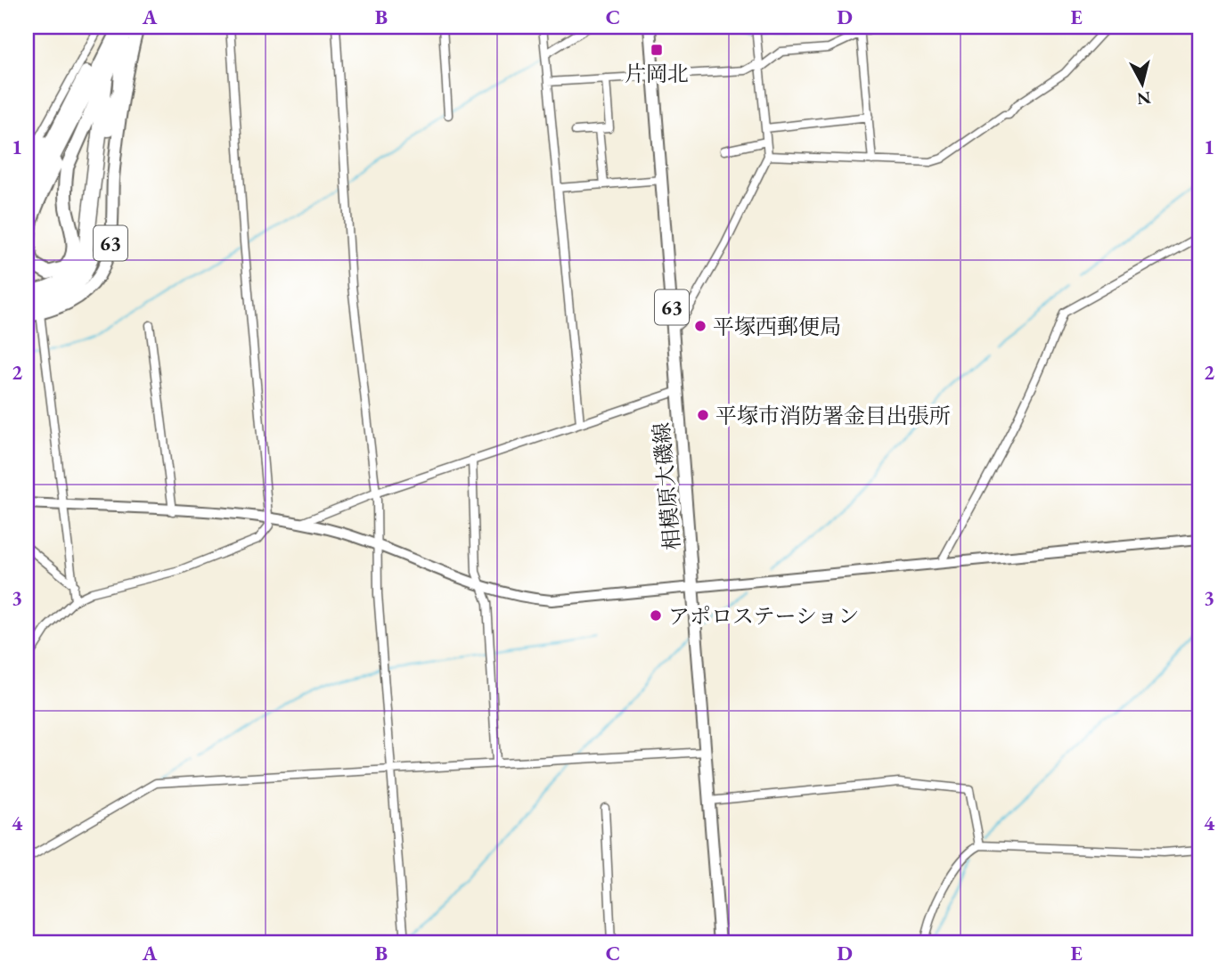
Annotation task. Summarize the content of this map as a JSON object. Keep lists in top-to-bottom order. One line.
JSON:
{"streets":{"main road":["63","相模原大磯線"]},"places":{"transit":["片岡北"],"other":["平塚西郵便局","平塚市消防署金目出張所","アポロステーション"]},"north":"bottom","grid":{"columns":["A","B","C","D","E"],"rows":["1","2","3","4"]}}
